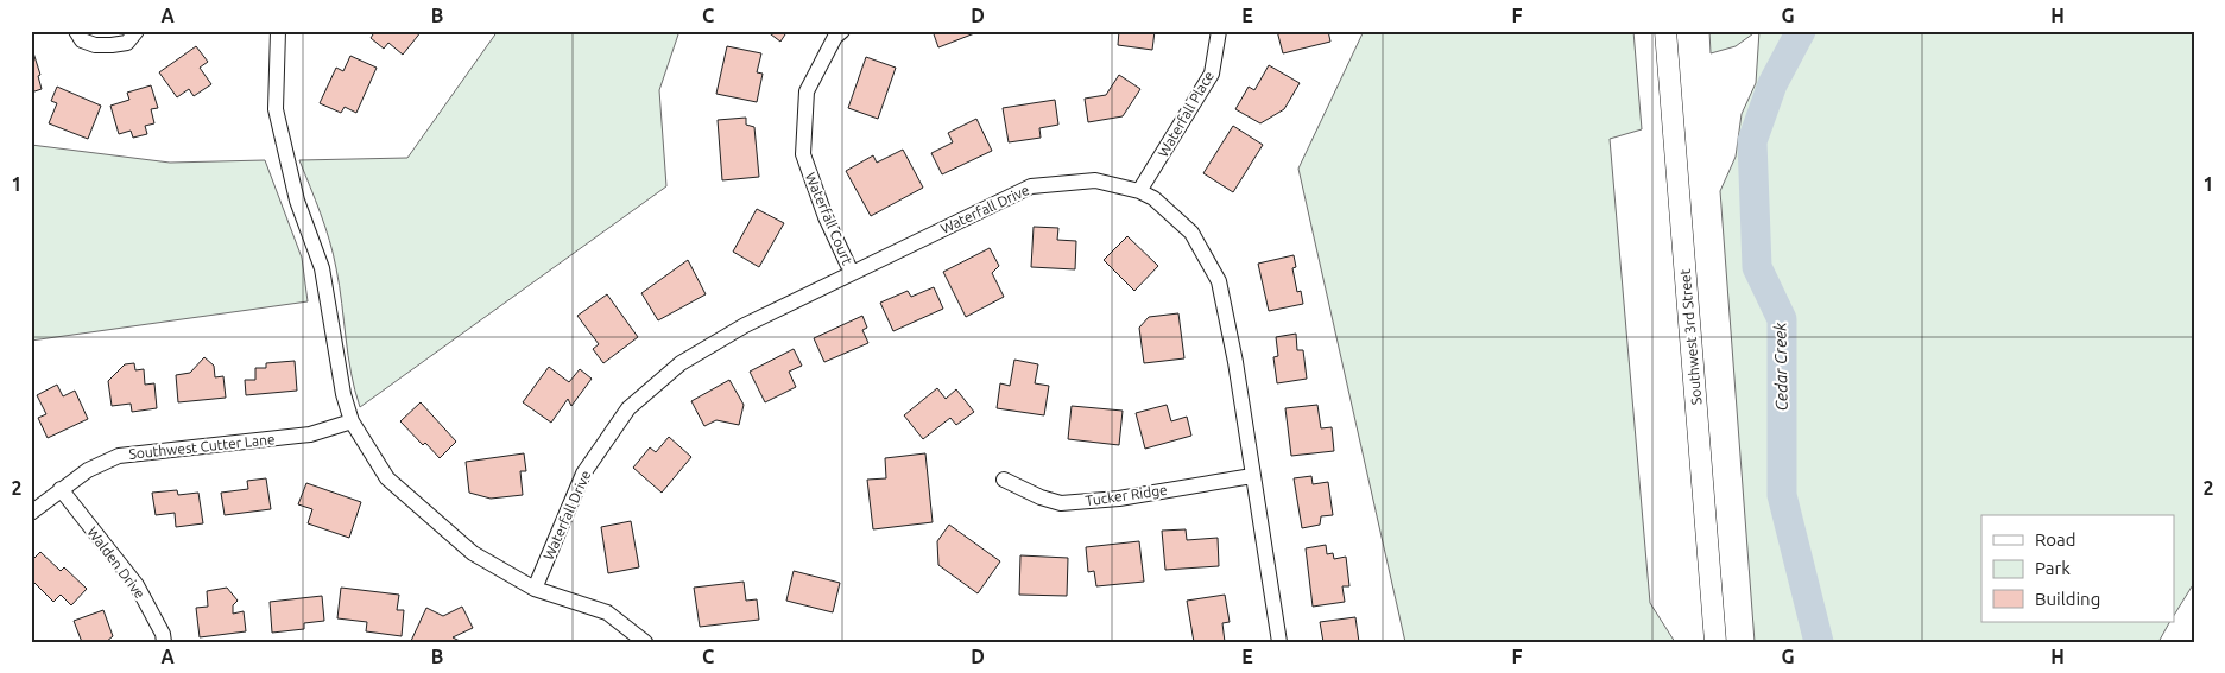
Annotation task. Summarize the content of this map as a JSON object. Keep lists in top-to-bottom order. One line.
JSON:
{"streets":{"main road":["Southwest 3rd Street"],"street":["Waterfall Place","Waterfall Drive","Waterfall Court","Southwest Cutter Lane","Tucker Ridge","Walden Drive"]},"crossings":[["Waterfall Place","Waterfall Drive"],["Waterfall Drive","Waterfall Court"],["Waterfall Drive","Tucker Ridge"],["Southwest Cutter Lane","Walden Drive"]],"water":["Cedar Creek"],"legend":["Road","Park","Building"],"grid":{"columns":["A","B","C","D","E","F","G","H"],"rows":["1","2"]}}
